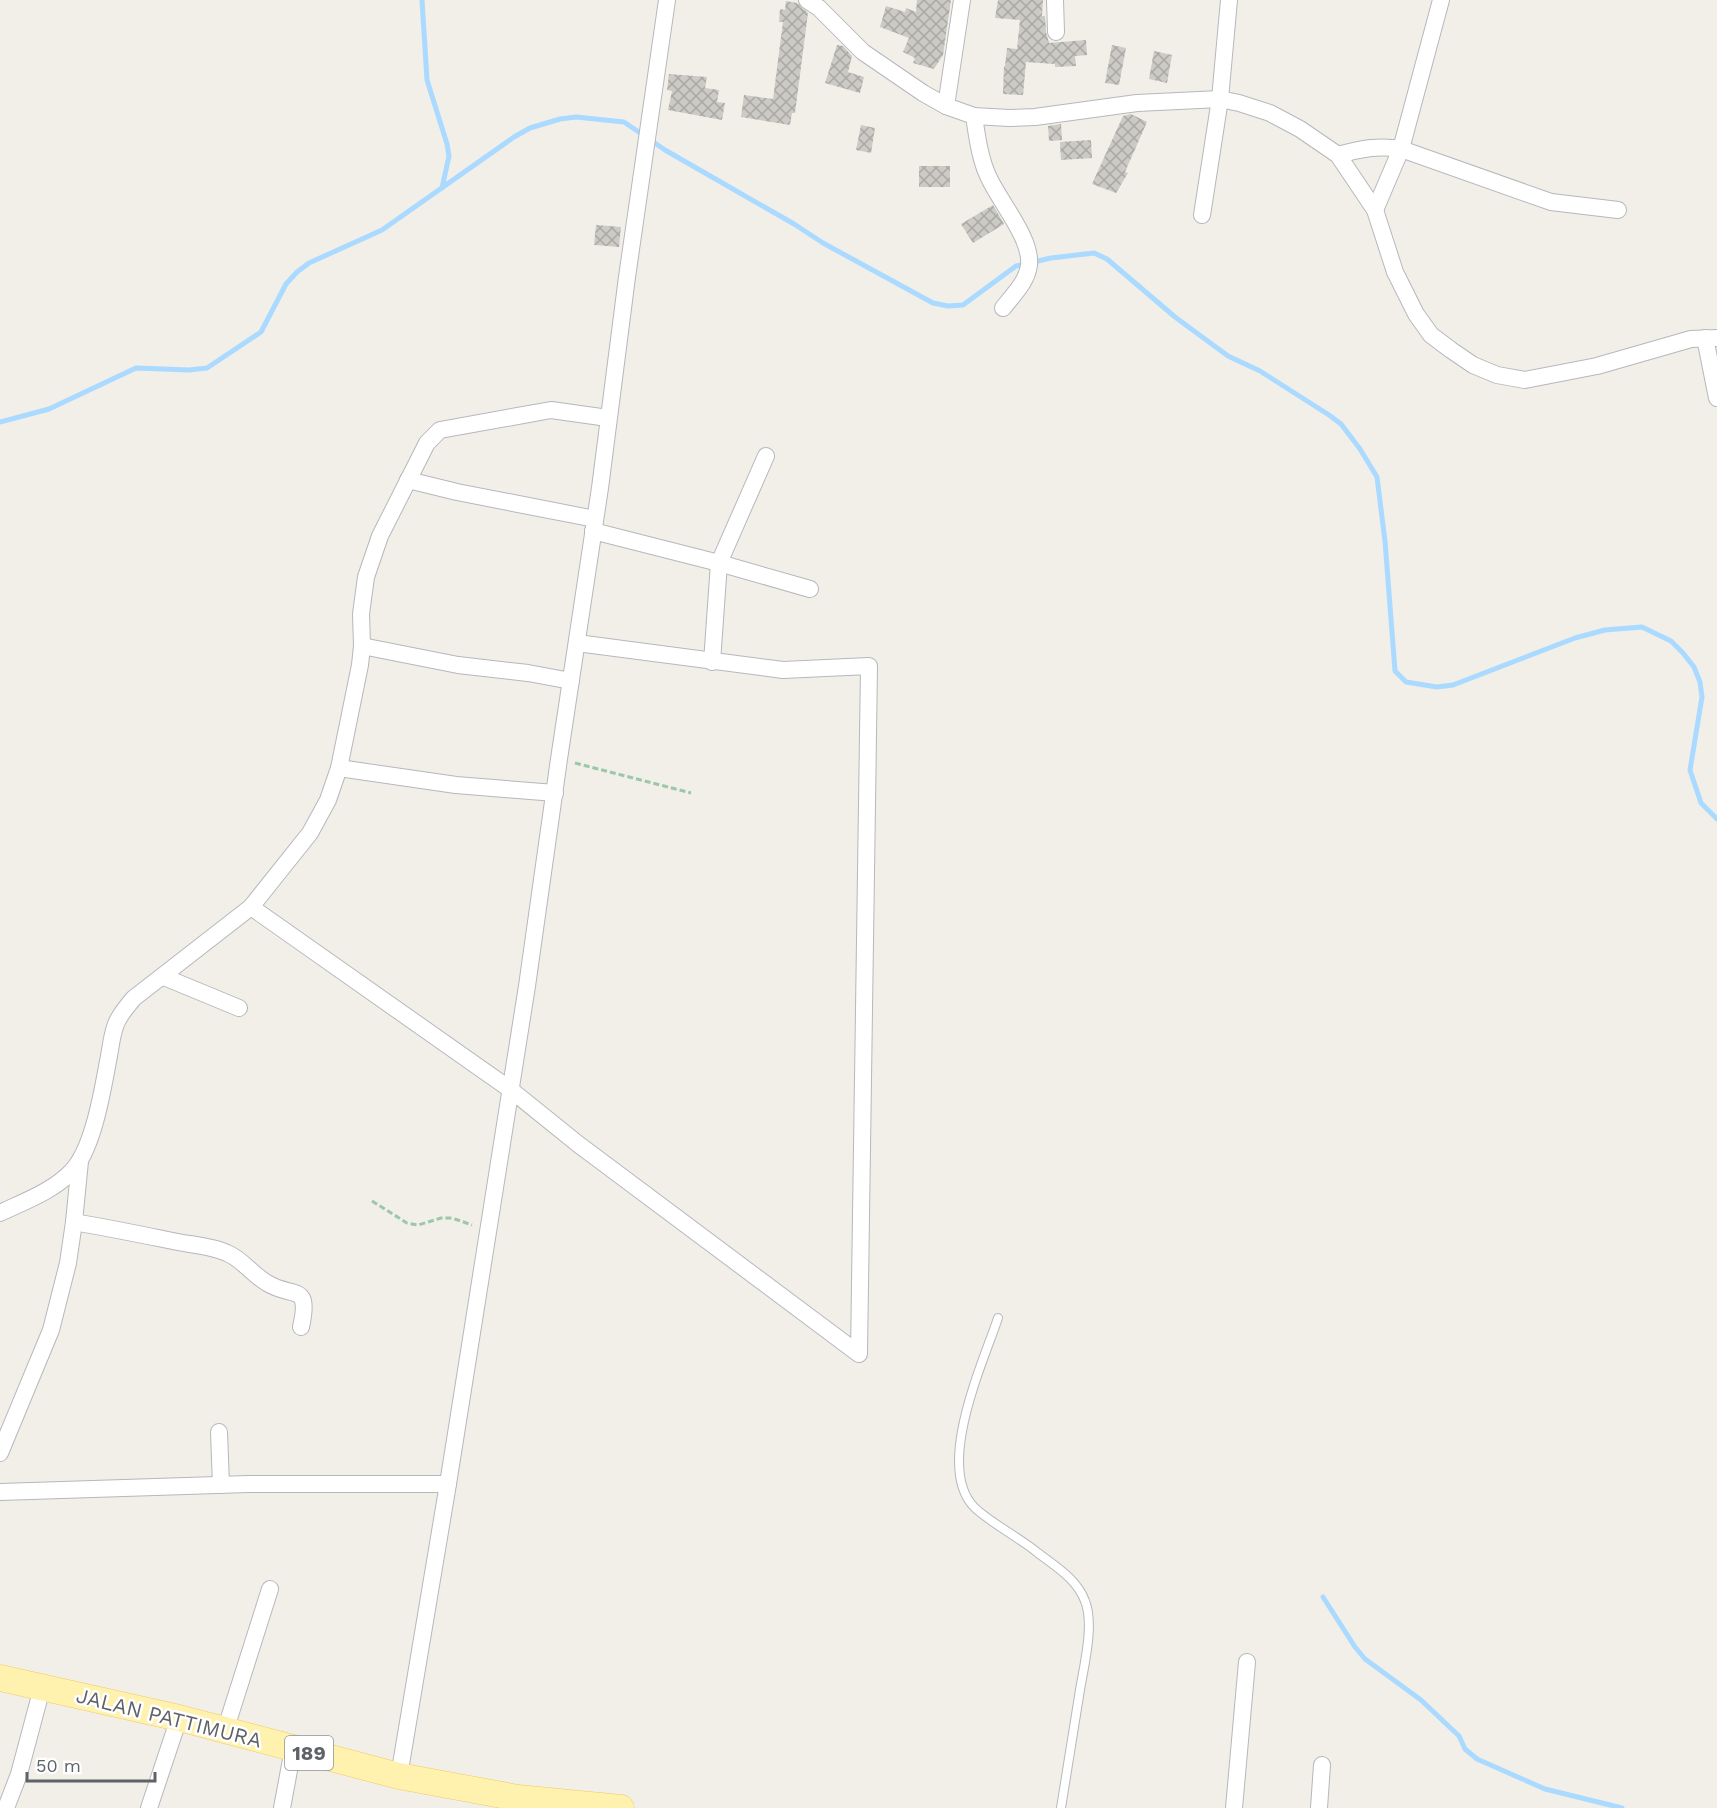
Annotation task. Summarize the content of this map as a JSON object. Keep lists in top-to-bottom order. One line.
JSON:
{"streets":{"main road":["JALAN PATTIMURA","189"]},"scale_bar":"50 m"}
